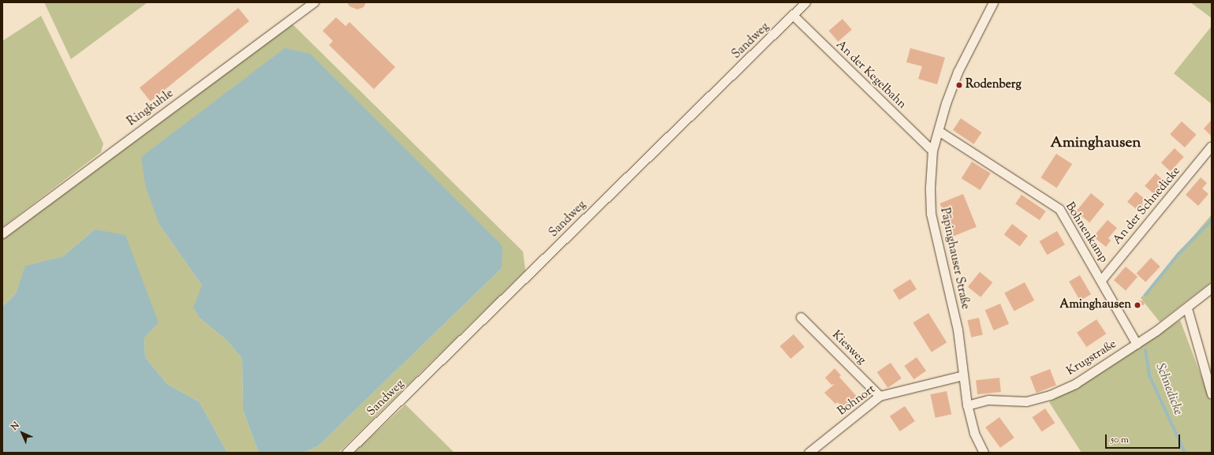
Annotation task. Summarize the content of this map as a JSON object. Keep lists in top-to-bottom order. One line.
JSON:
{"streets":{"street":["Sandweg","An der Kegelbahn","Ringkuhle","An der Schnedicke","Bohnenkamp","Päpinghauser Straße","Kiesweg","Krugstraße","Bohnort"]},"crossings":[["Sandweg","An der Kegelbahn"],["An der Kegelbahn","Päpinghauser Straße"],["An der Schnedicke","Bohnenkamp"],["Bohnenkamp","Päpinghauser Straße"],["Bohnenkamp","Krugstraße"],["Päpinghauser Straße","Krugstraße"],["Päpinghauser Straße","Bohnort"],["Kiesweg","Bohnort"]],"districts":["Aminghausen"],"water":["Schnedicke"],"places":["Rodenberg","Aminghausen"],"scale_bar":"50 m","north":"top left"}
